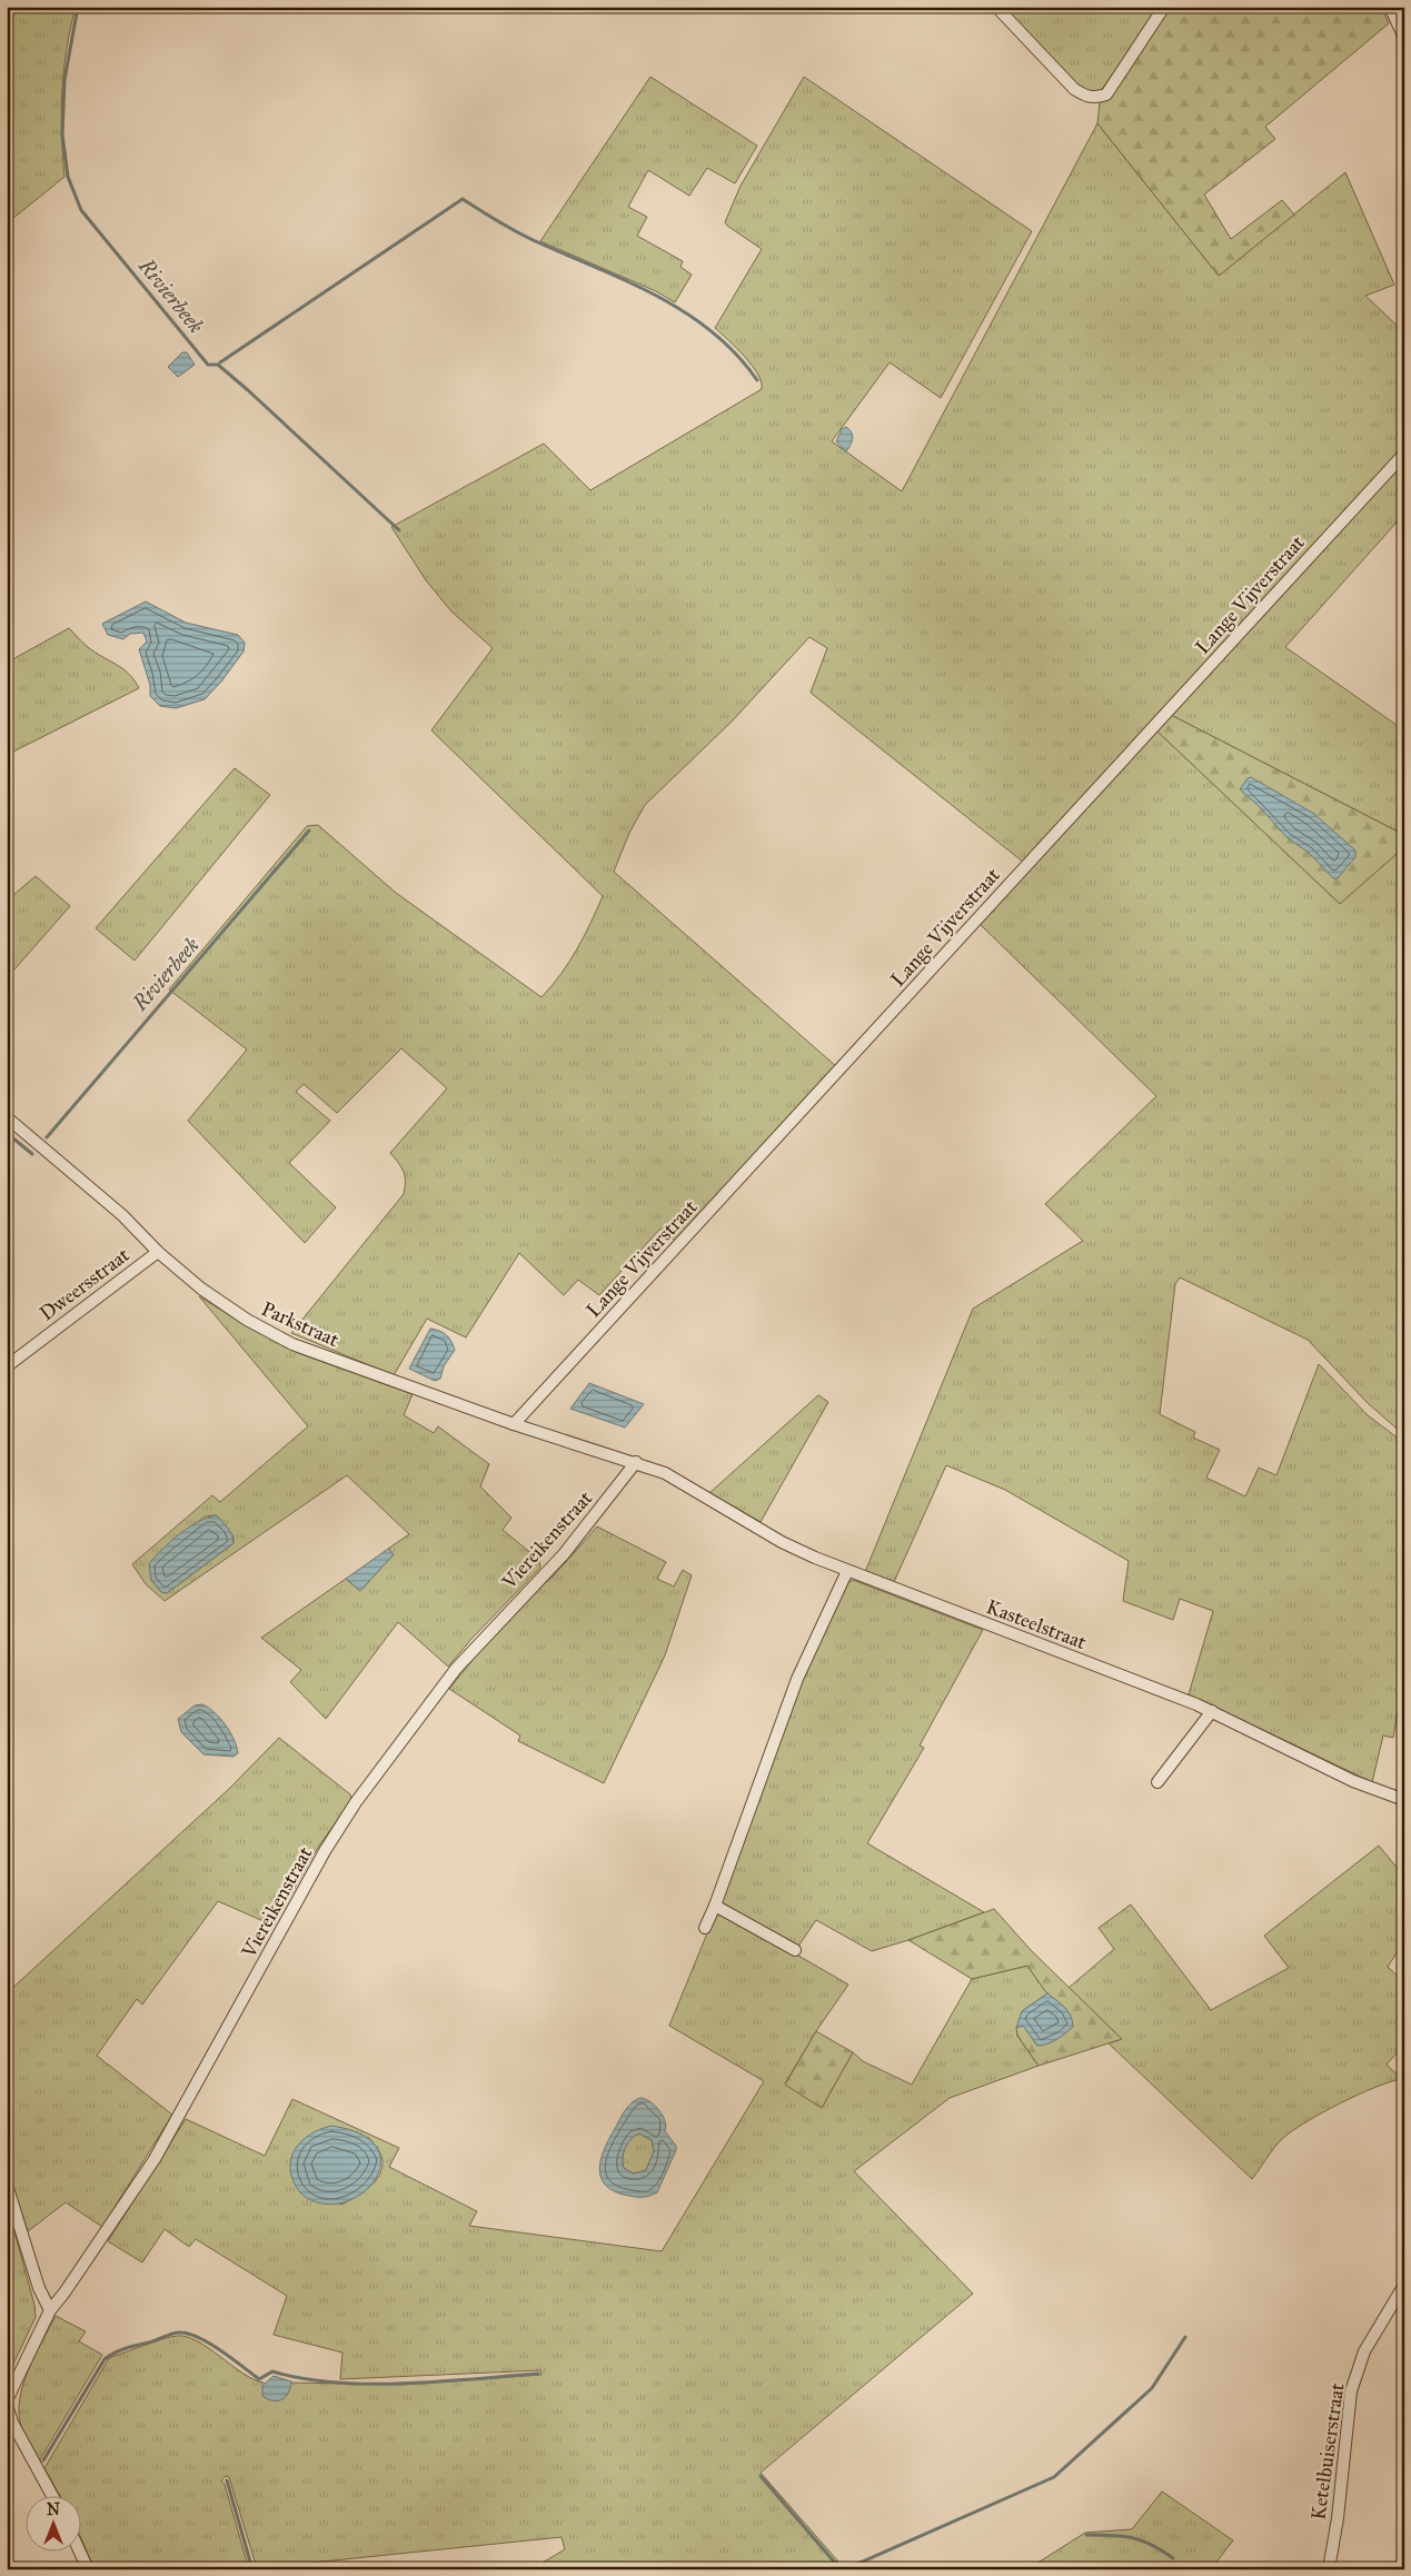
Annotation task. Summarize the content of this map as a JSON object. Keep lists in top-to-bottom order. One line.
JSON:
{"streets":{"street":["Lange Vijverstraat","Dweersstraat","Parkstraat","Viereikenstraat","Kasteelstraat","Ketelbuiserstraat"]},"crossings":[["Lange Vijverstraat","Parkstraat"],["Dweersstraat","Parkstraat"],["Parkstraat","Viereikenstraat"],["Parkstraat","Kasteelstraat"],["Viereikenstraat","Kasteelstraat"]],"water":["Rivierbeek"],"north":"top"}
